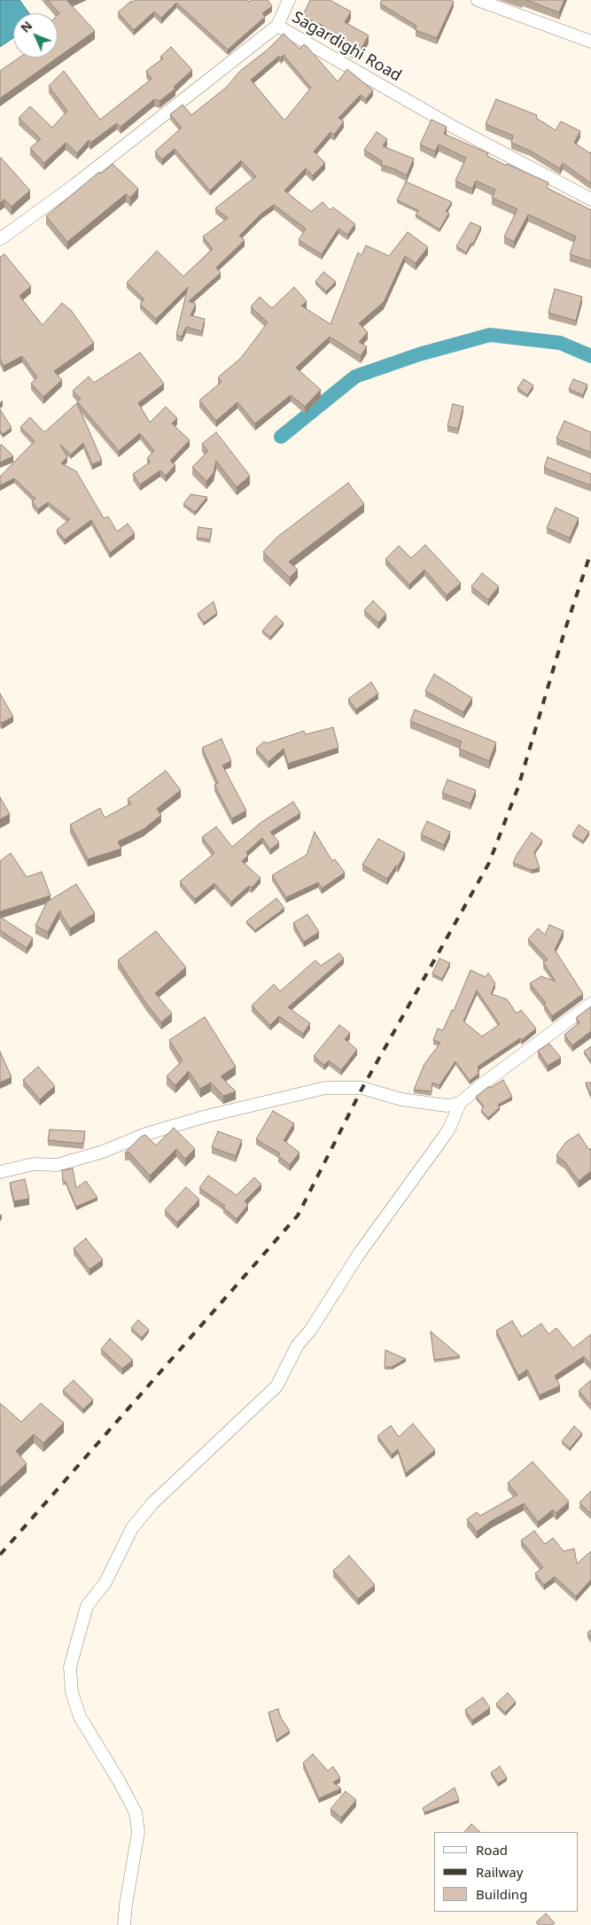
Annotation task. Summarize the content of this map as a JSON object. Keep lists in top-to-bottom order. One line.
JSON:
{"streets":{"street":["Sagardighi Road"]},"legend":["Road","Railway","Building"],"north":"top left"}
